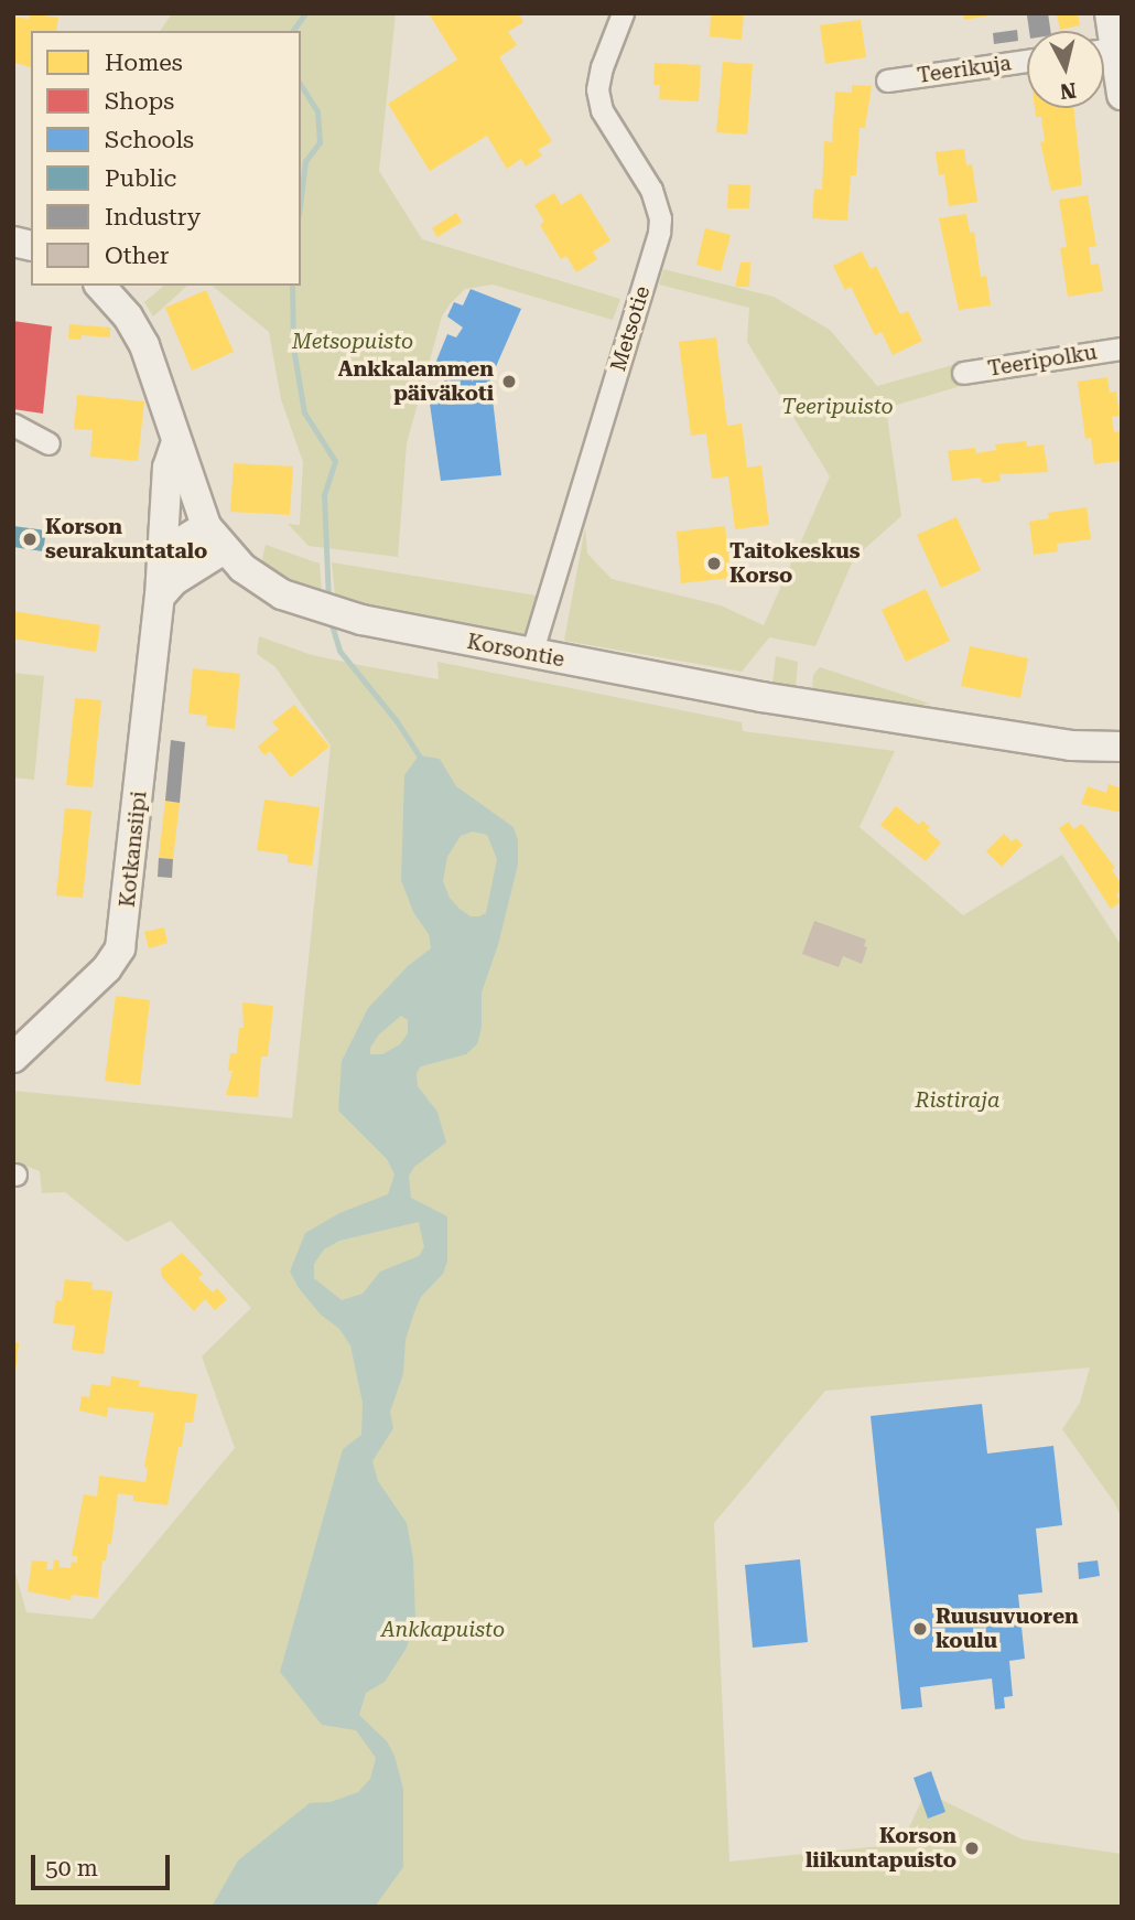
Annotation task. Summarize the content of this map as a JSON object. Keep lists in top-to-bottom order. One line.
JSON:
{"streets":{"main road":["Korsontie","Kotkansiipi"],"street":["Teerikuja","Metsotie","Teeripolku"]},"crossings":[["Metsotie","Korsontie"],["Korsontie","Kotkansiipi"]],"parks":["Metsopuisto","Teeripuisto","Ristiraja","Ankkapuisto"],"places":["Ankkalammen päiväkoti","Korson seurakuntatalo","Taitokeskus Korso","Ruusuvuoren koulu","Korson liikuntapuisto"],"legend":["Homes","Shops","Schools","Public","Industry","Other"],"scale_bar":"50 m","north":"bottom"}
